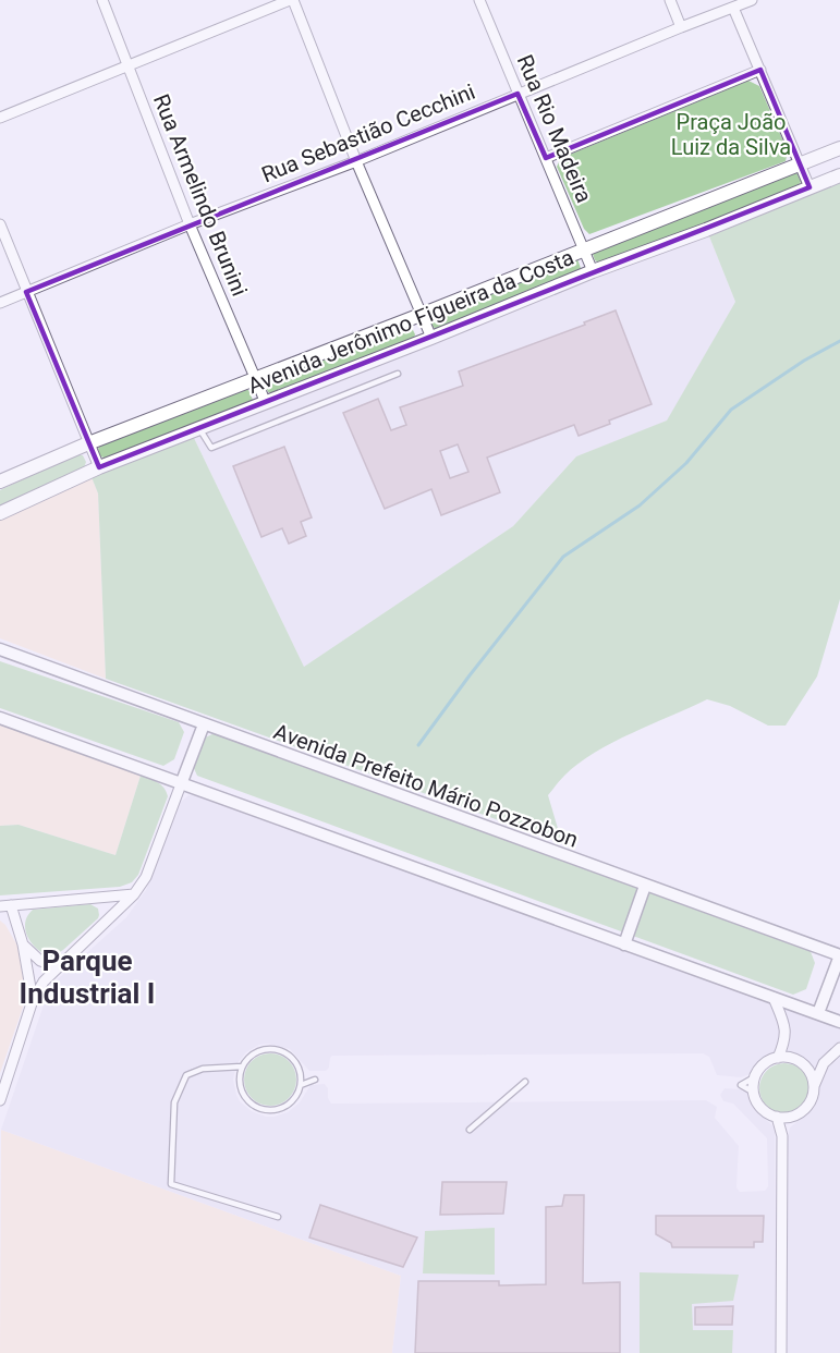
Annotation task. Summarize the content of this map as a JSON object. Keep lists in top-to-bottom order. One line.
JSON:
{"streets":{"main road":["Avenida Jerônimo Figueira da Costa"],"street":["Rua Rio Madeira","Rua Sebastião Cecchini","Rua Armelindo Brunini","Avenida Prefeito Mário Pozzobon"]},"crossings":[["Rua Rio Madeira","Rua Sebastião Cecchini"],["Rua Rio Madeira","Avenida Jerônimo Figueira da Costa"],["Rua Sebastião Cecchini","Rua Armelindo Brunini"],["Rua Armelindo Brunini","Avenida Jerônimo Figueira da Costa"]],"districts":["Parque Industrial I"],"parks":["Praça João Luiz da Silva"]}
